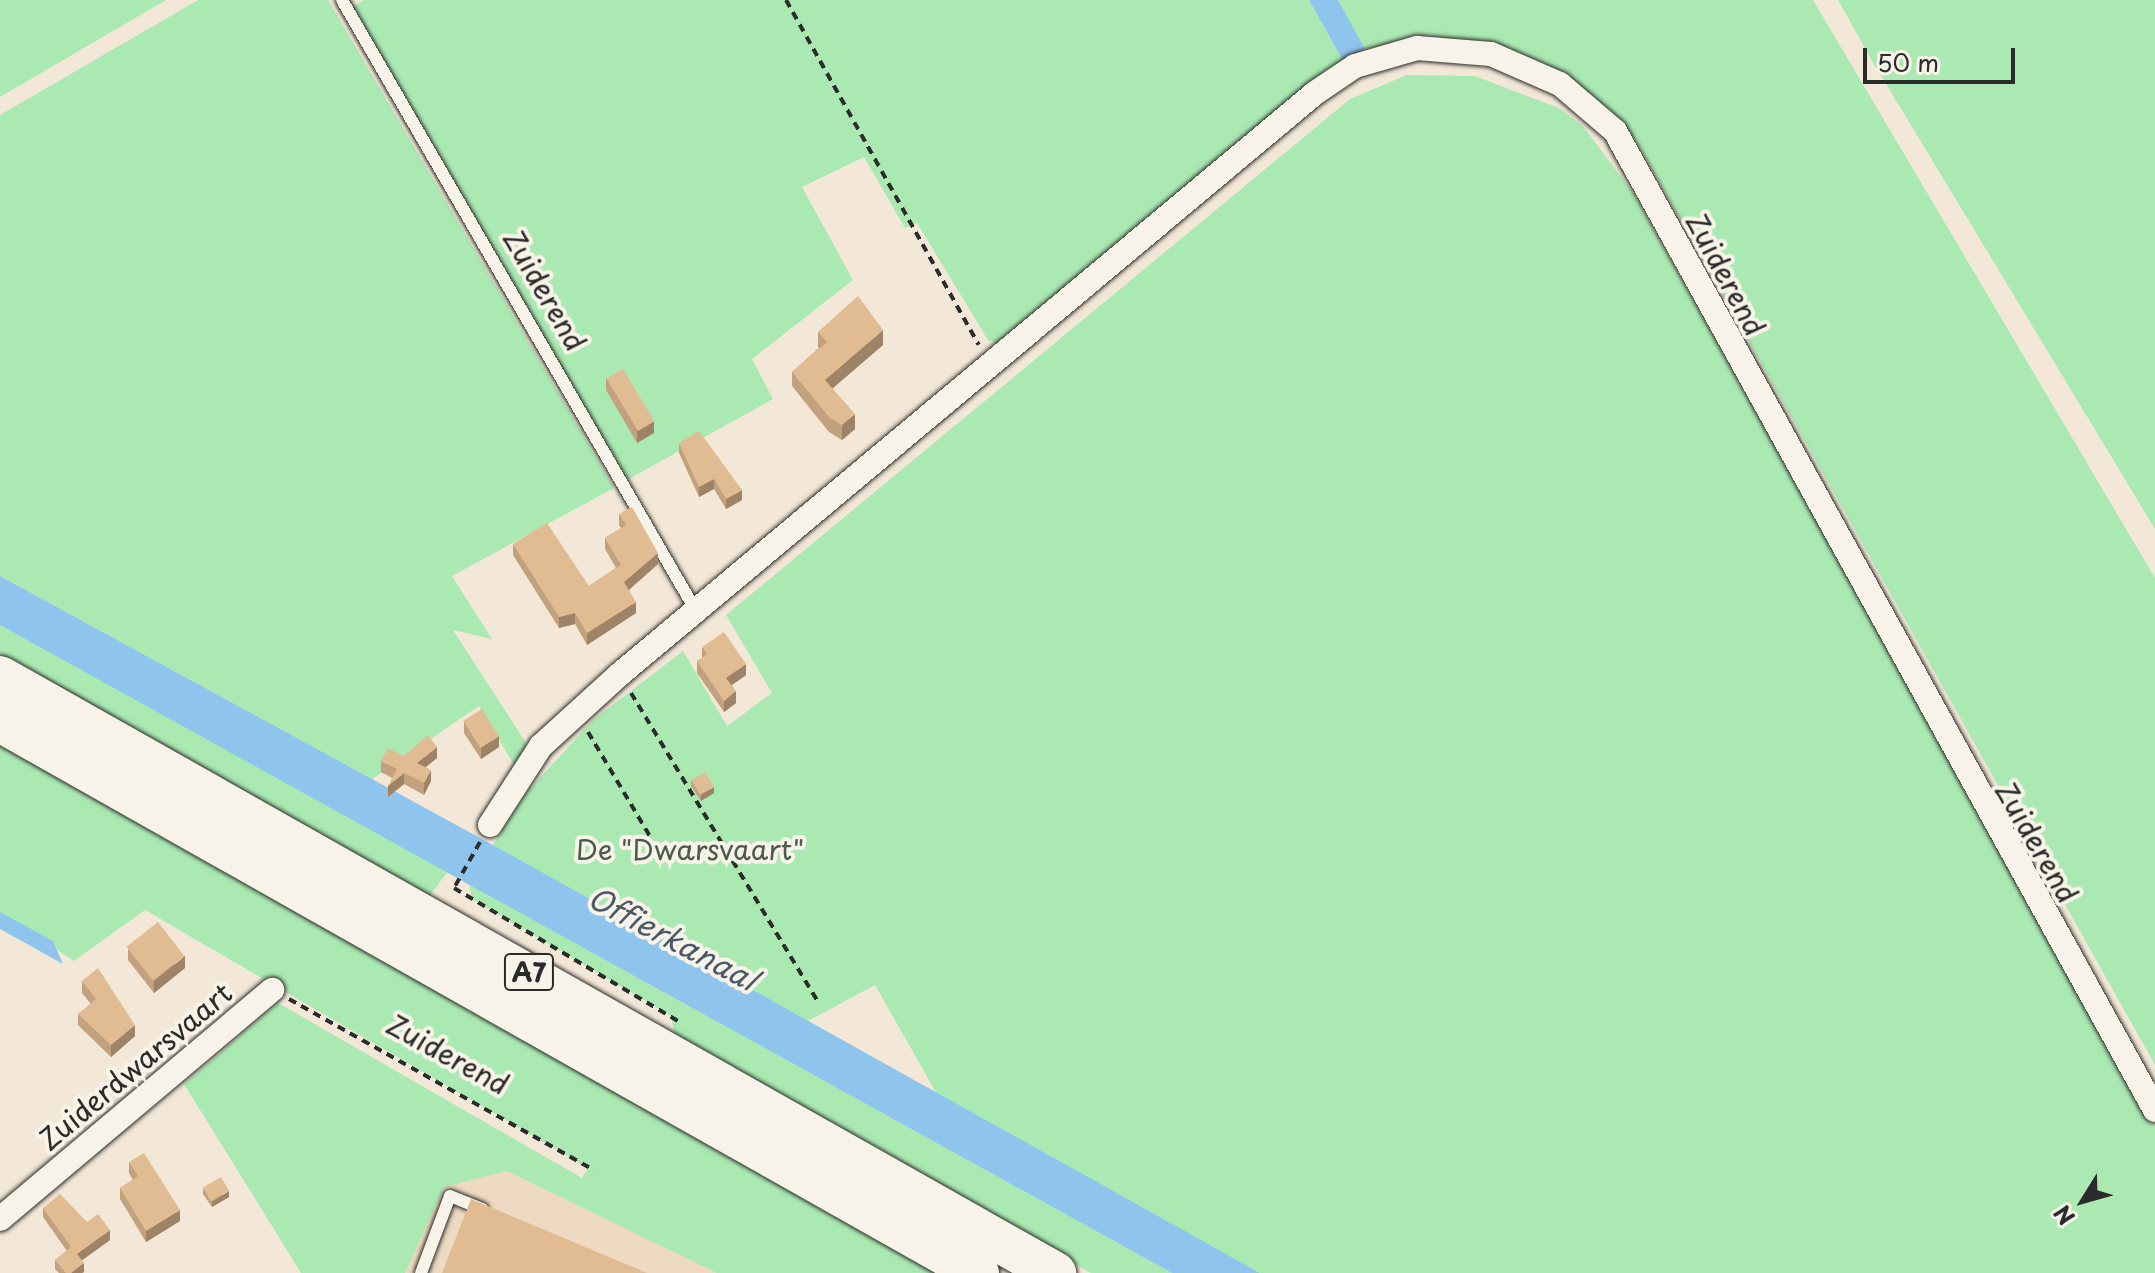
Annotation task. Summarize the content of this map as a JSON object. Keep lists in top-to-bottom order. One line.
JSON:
{"streets":{"highway":["A7"],"street":["Zuiderend","Zuiderdwarsvaart"]},"crossings":[["Zuiderend","Zuiderdwarsvaart"]],"water":["Offierkanaal"],"parks":["De \"Dwarsvaart\""],"scale_bar":"50 m","north":"bottom left"}
